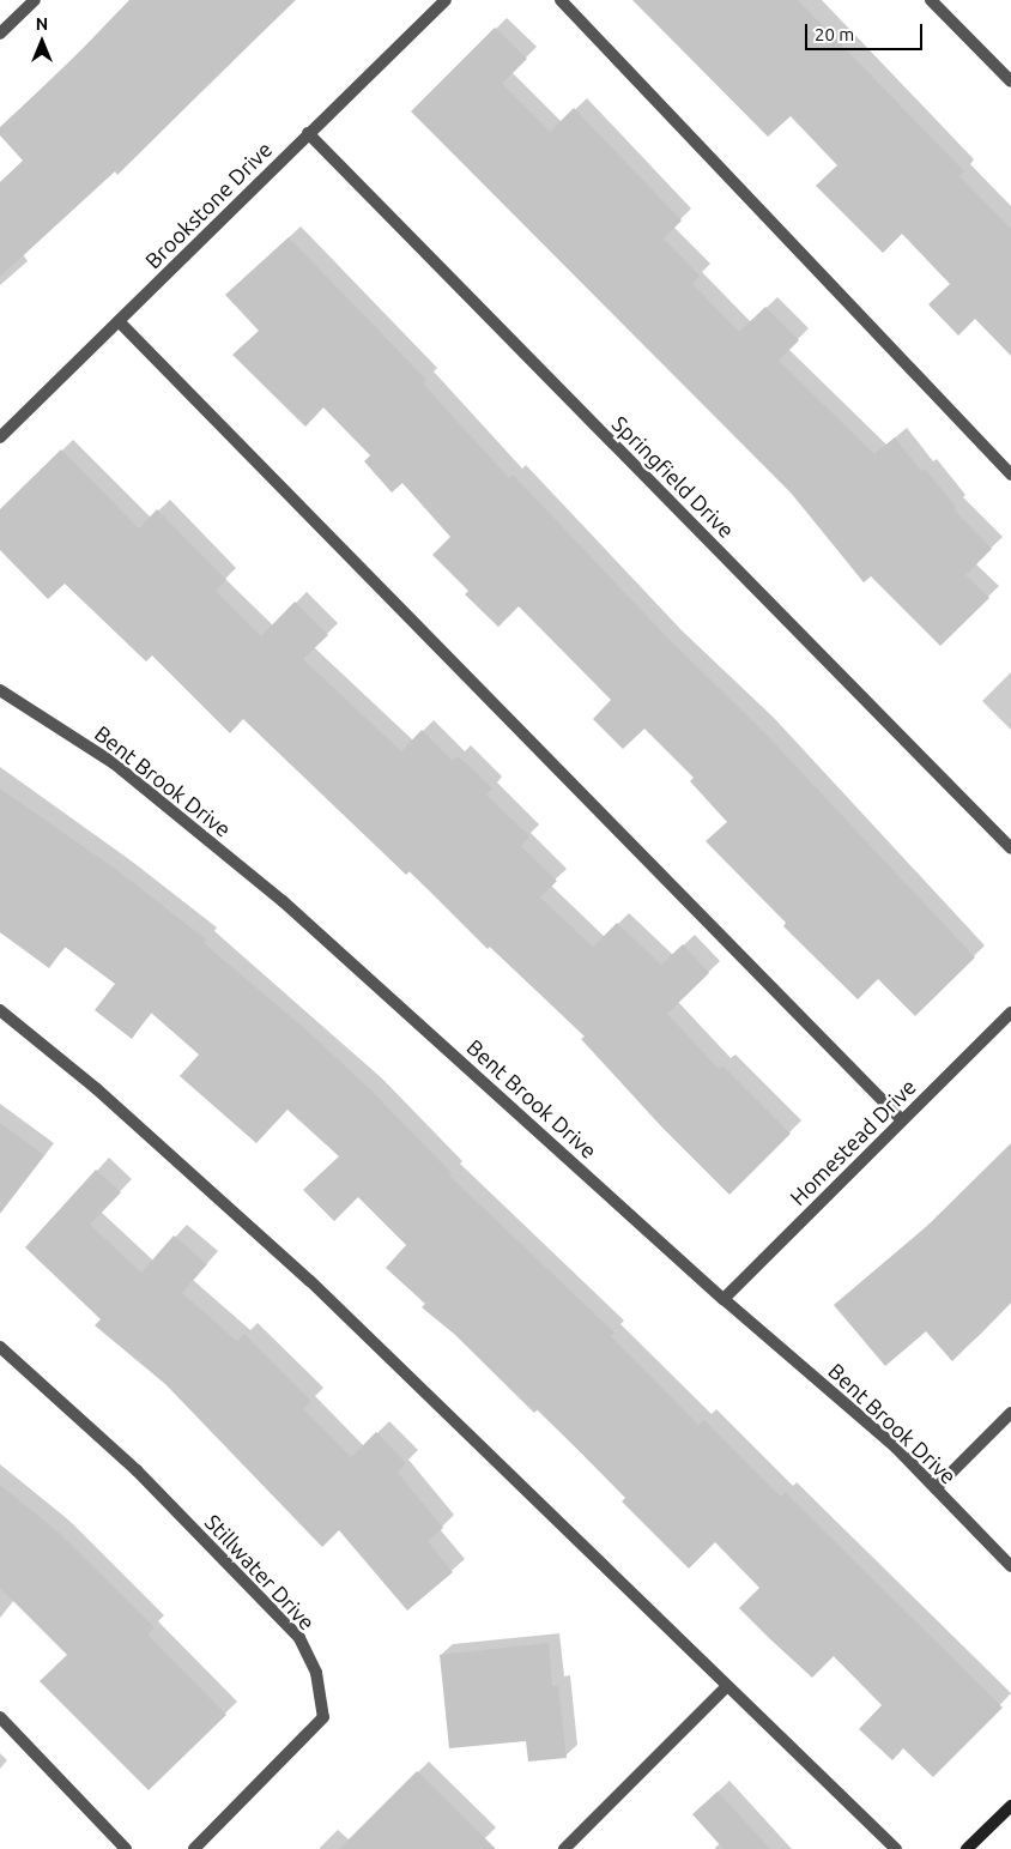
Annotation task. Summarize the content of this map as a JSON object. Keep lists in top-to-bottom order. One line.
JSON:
{"streets":{"street":["Brookstone Drive","Springfield Drive","Bent Brook Drive","Homestead Drive","Stillwater Drive"]},"crossings":[["Brookstone Drive","Springfield Drive"],["Bent Brook Drive","Homestead Drive"]],"scale_bar":"20 m","north":"top"}
